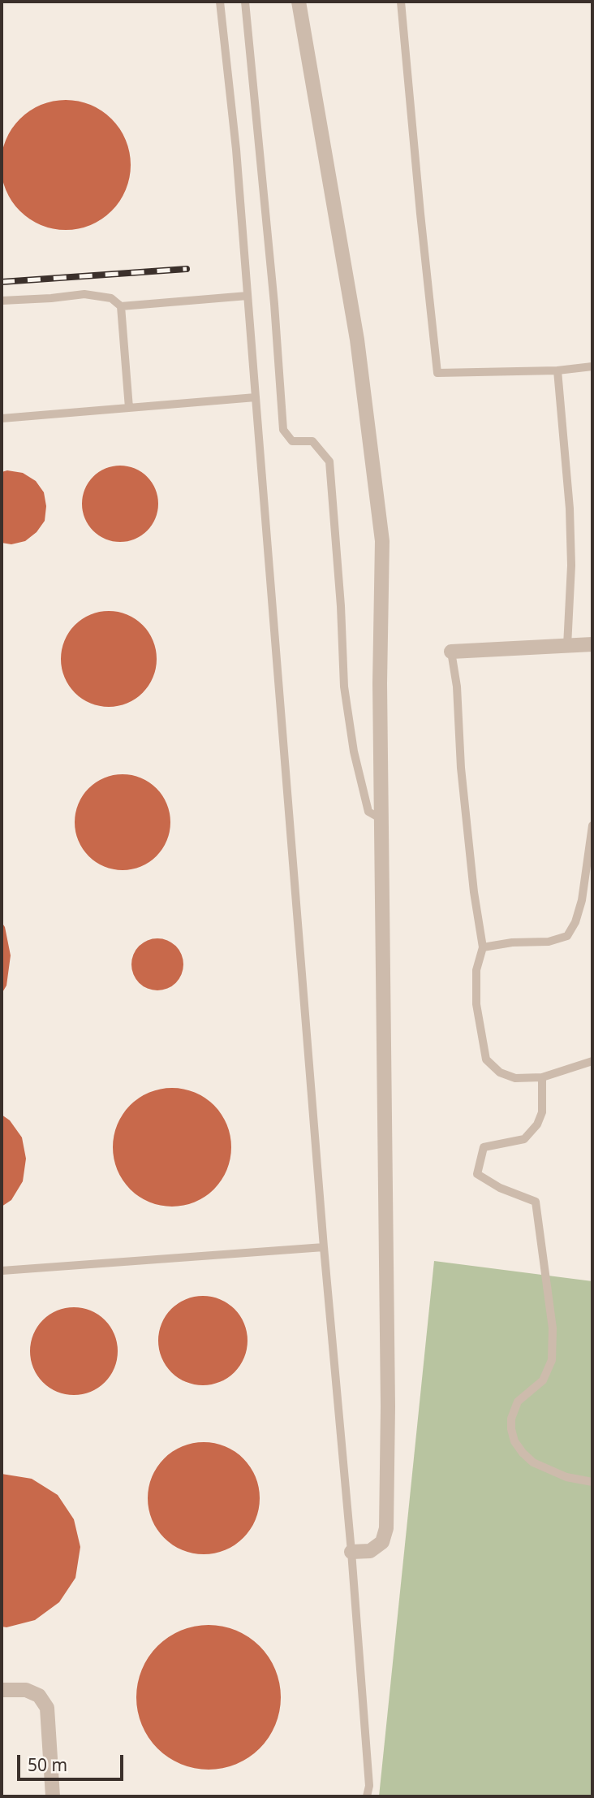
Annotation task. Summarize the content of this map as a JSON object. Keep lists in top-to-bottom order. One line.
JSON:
{"scale_bar":"50 m"}
